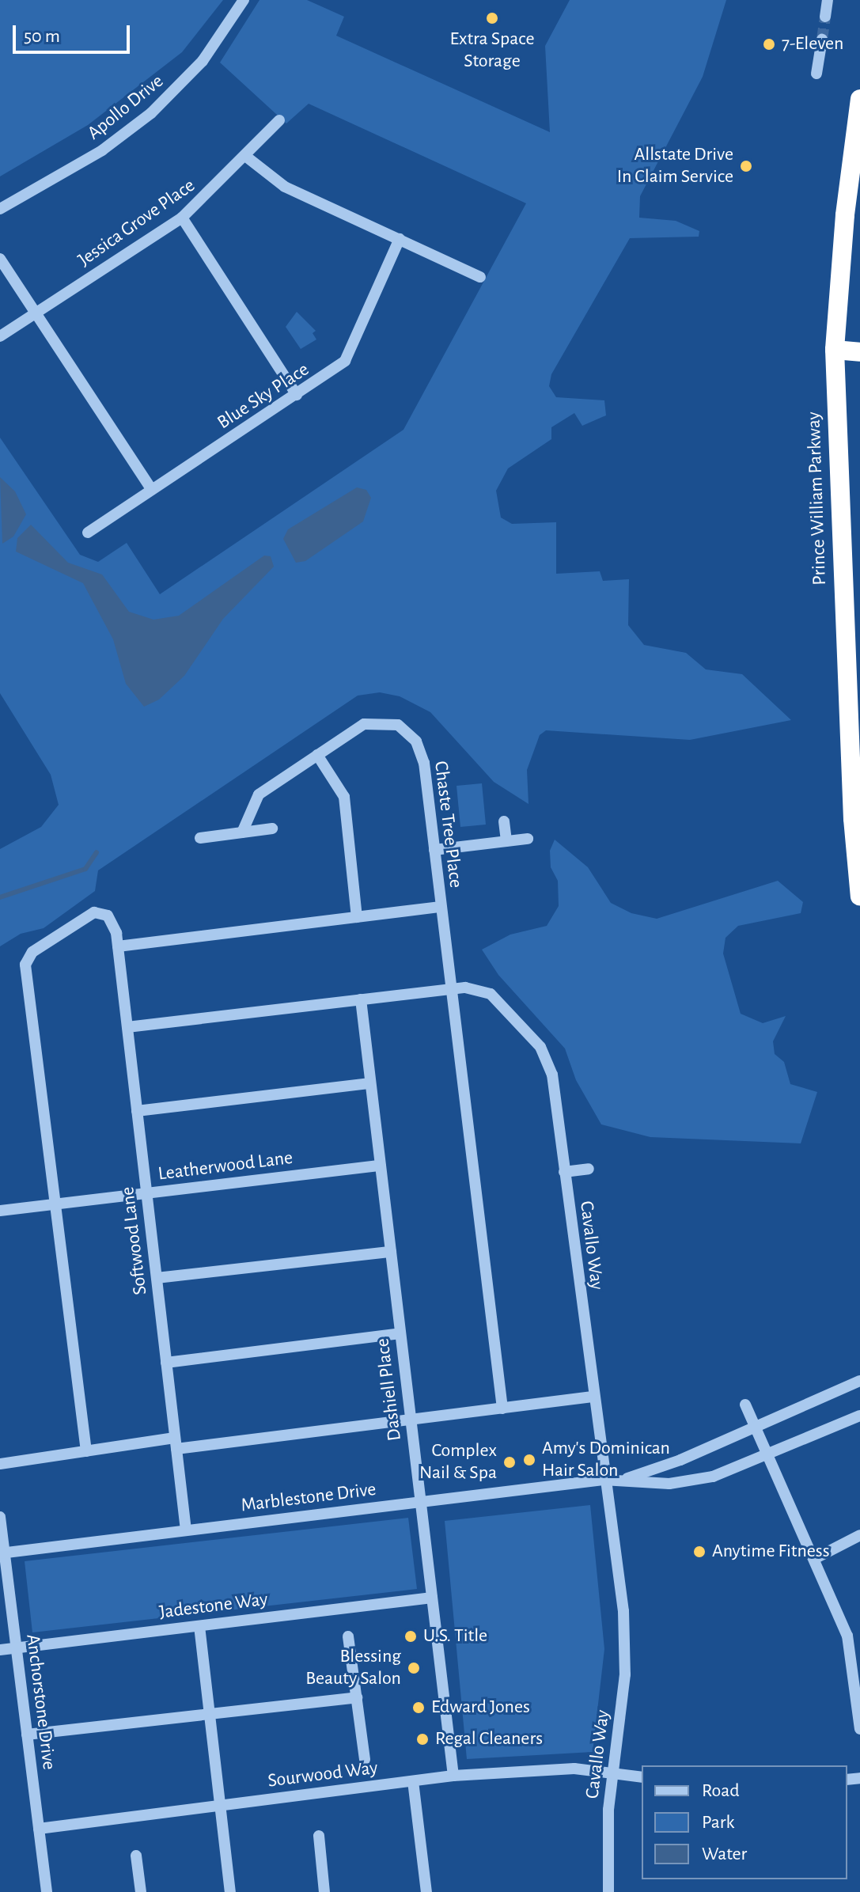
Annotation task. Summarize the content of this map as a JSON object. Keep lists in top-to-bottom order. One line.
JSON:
{"streets":{"highway":["Prince William Parkway"],"street":["Apollo Drive","Jessica Grove Place","Blue Sky Place","Chaste Tree Place","Leatherwood Lane","Softwood Lane","Cavallo Way","Dashiell Place","Marblestone Drive","Jadestone Way","Anchorstone Drive","Sourwood Way"]},"crossings":[["Chaste Tree Place","Cavallo Way"],["Leatherwood Lane","Softwood Lane"],["Leatherwood Lane","Dashiell Place"],["Softwood Lane","Cavallo Way"],["Softwood Lane","Marblestone Drive"],["Cavallo Way","Dashiell Place"],["Cavallo Way","Marblestone Drive"],["Cavallo Way","Sourwood Way"],["Dashiell Place","Marblestone Drive"],["Dashiell Place","Jadestone Way"],["Dashiell Place","Sourwood Way"],["Marblestone Drive","Anchorstone Drive"],["Jadestone Way","Anchorstone Drive"],["Anchorstone Drive","Sourwood Way"]],"places":["Extra Space Storage","7-Eleven","Allstate Drive In Claim Service","Amy's Dominican Hair Salon","Complex Nail & Spa","Anytime Fitness","U.S. Title","Blessing Beauty Salon","Edward Jones","Regal Cleaners"],"legend":["Road","Park","Water"],"scale_bar":"50 m"}
